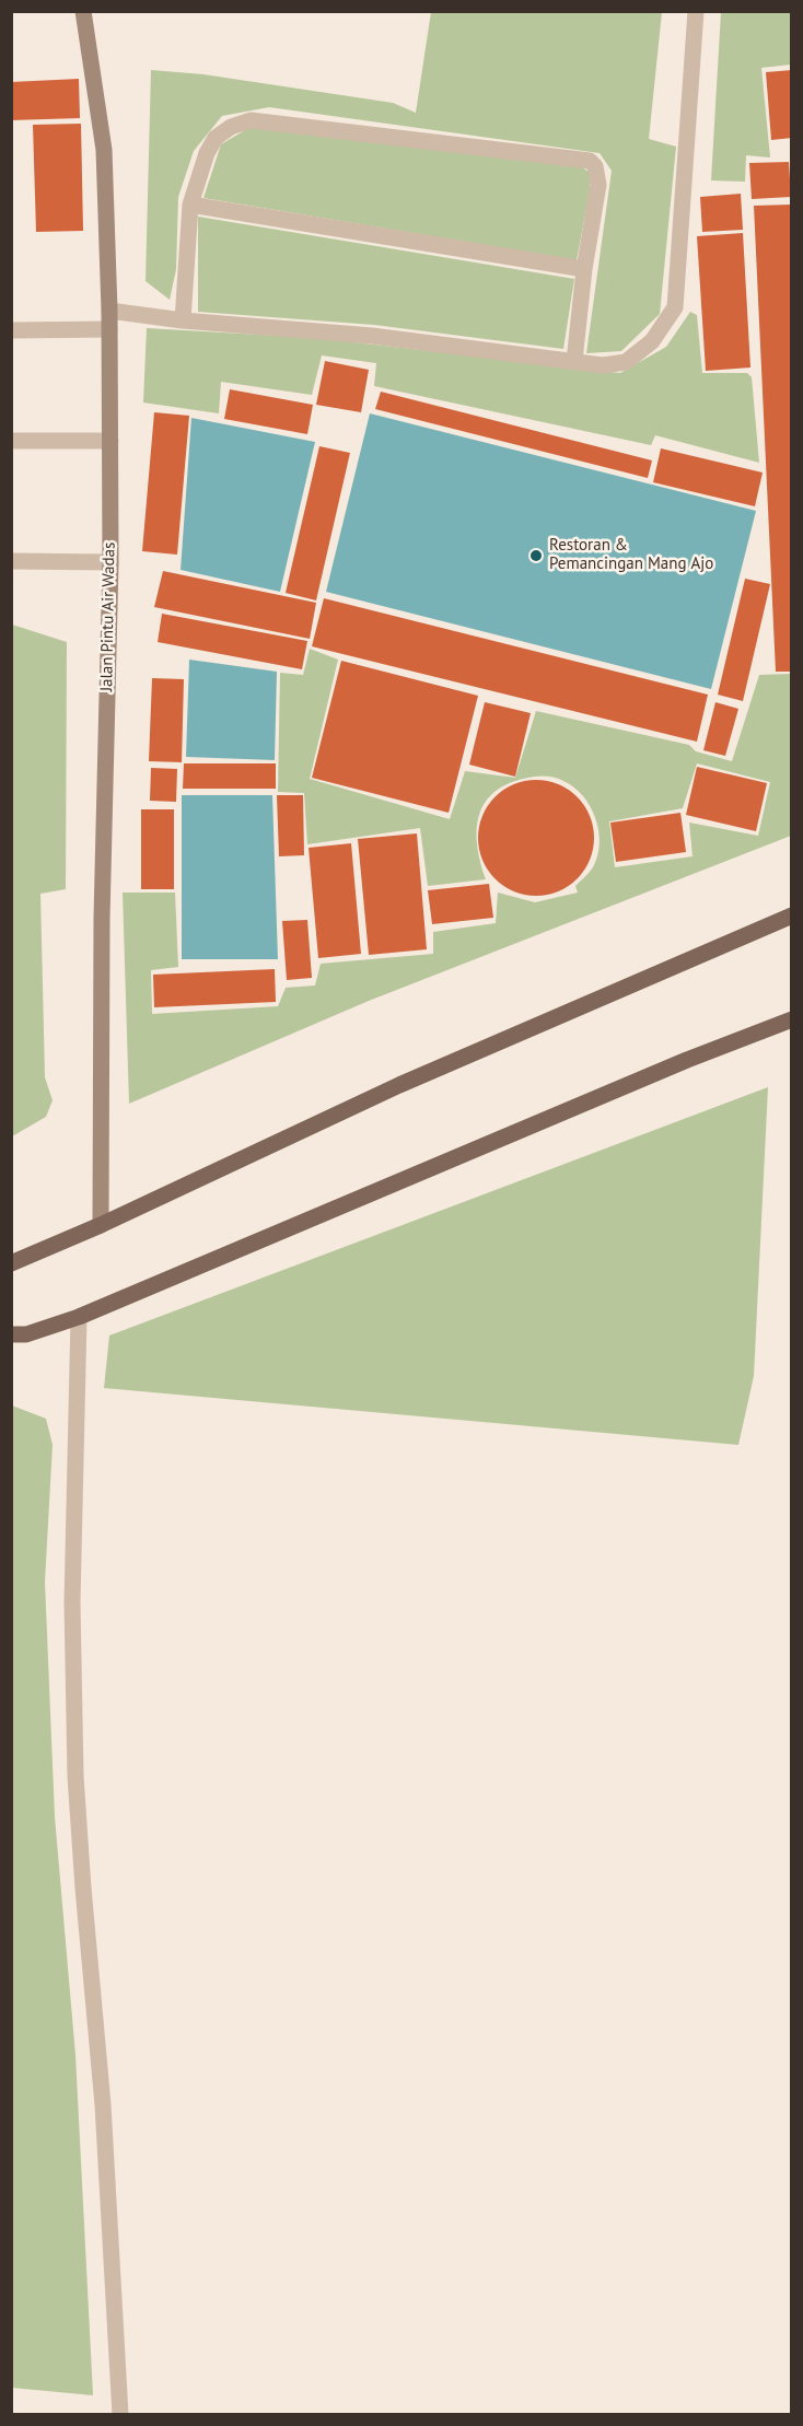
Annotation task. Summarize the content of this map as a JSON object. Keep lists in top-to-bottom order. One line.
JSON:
{"streets":{"main road":["Jalan Pintu Air Wadas"]},"places":["Restoran & Pemancingan Mang Ajo"]}
